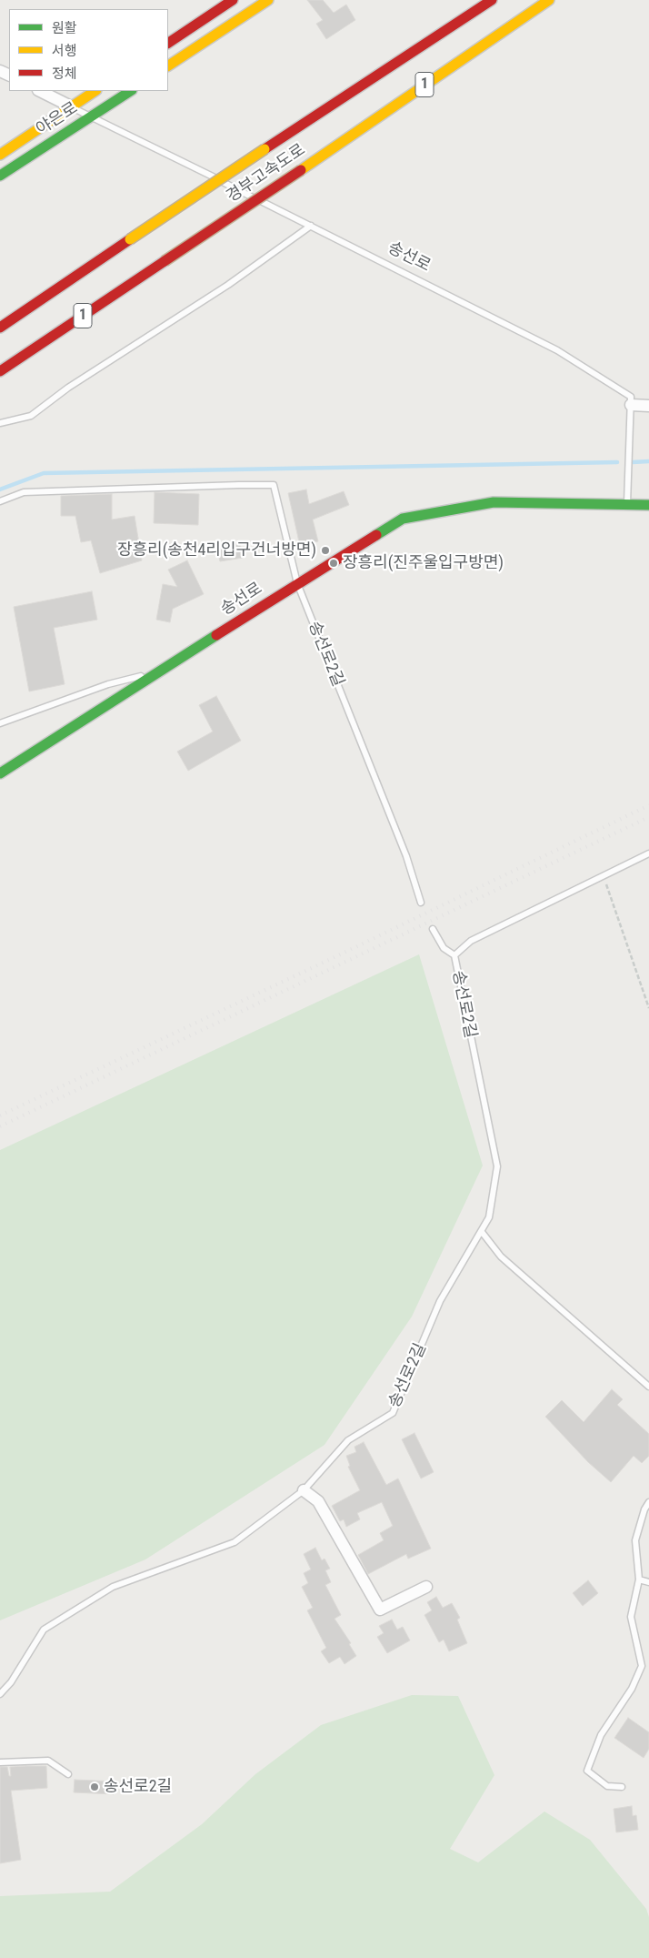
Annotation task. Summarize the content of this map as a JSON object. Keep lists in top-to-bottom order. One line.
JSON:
{"streets":{"main road":["1","야은로","경부고속도로","송선로"],"lane":["송선로2길"]},"crossings":[["야은로","송선로"],["송선로","송선로2길"]],"places":["장흥리(송천4리입구건너방면)","장흥리(진주울입구방면)","송선로2길"],"legend":["원활","서행","정체"]}
